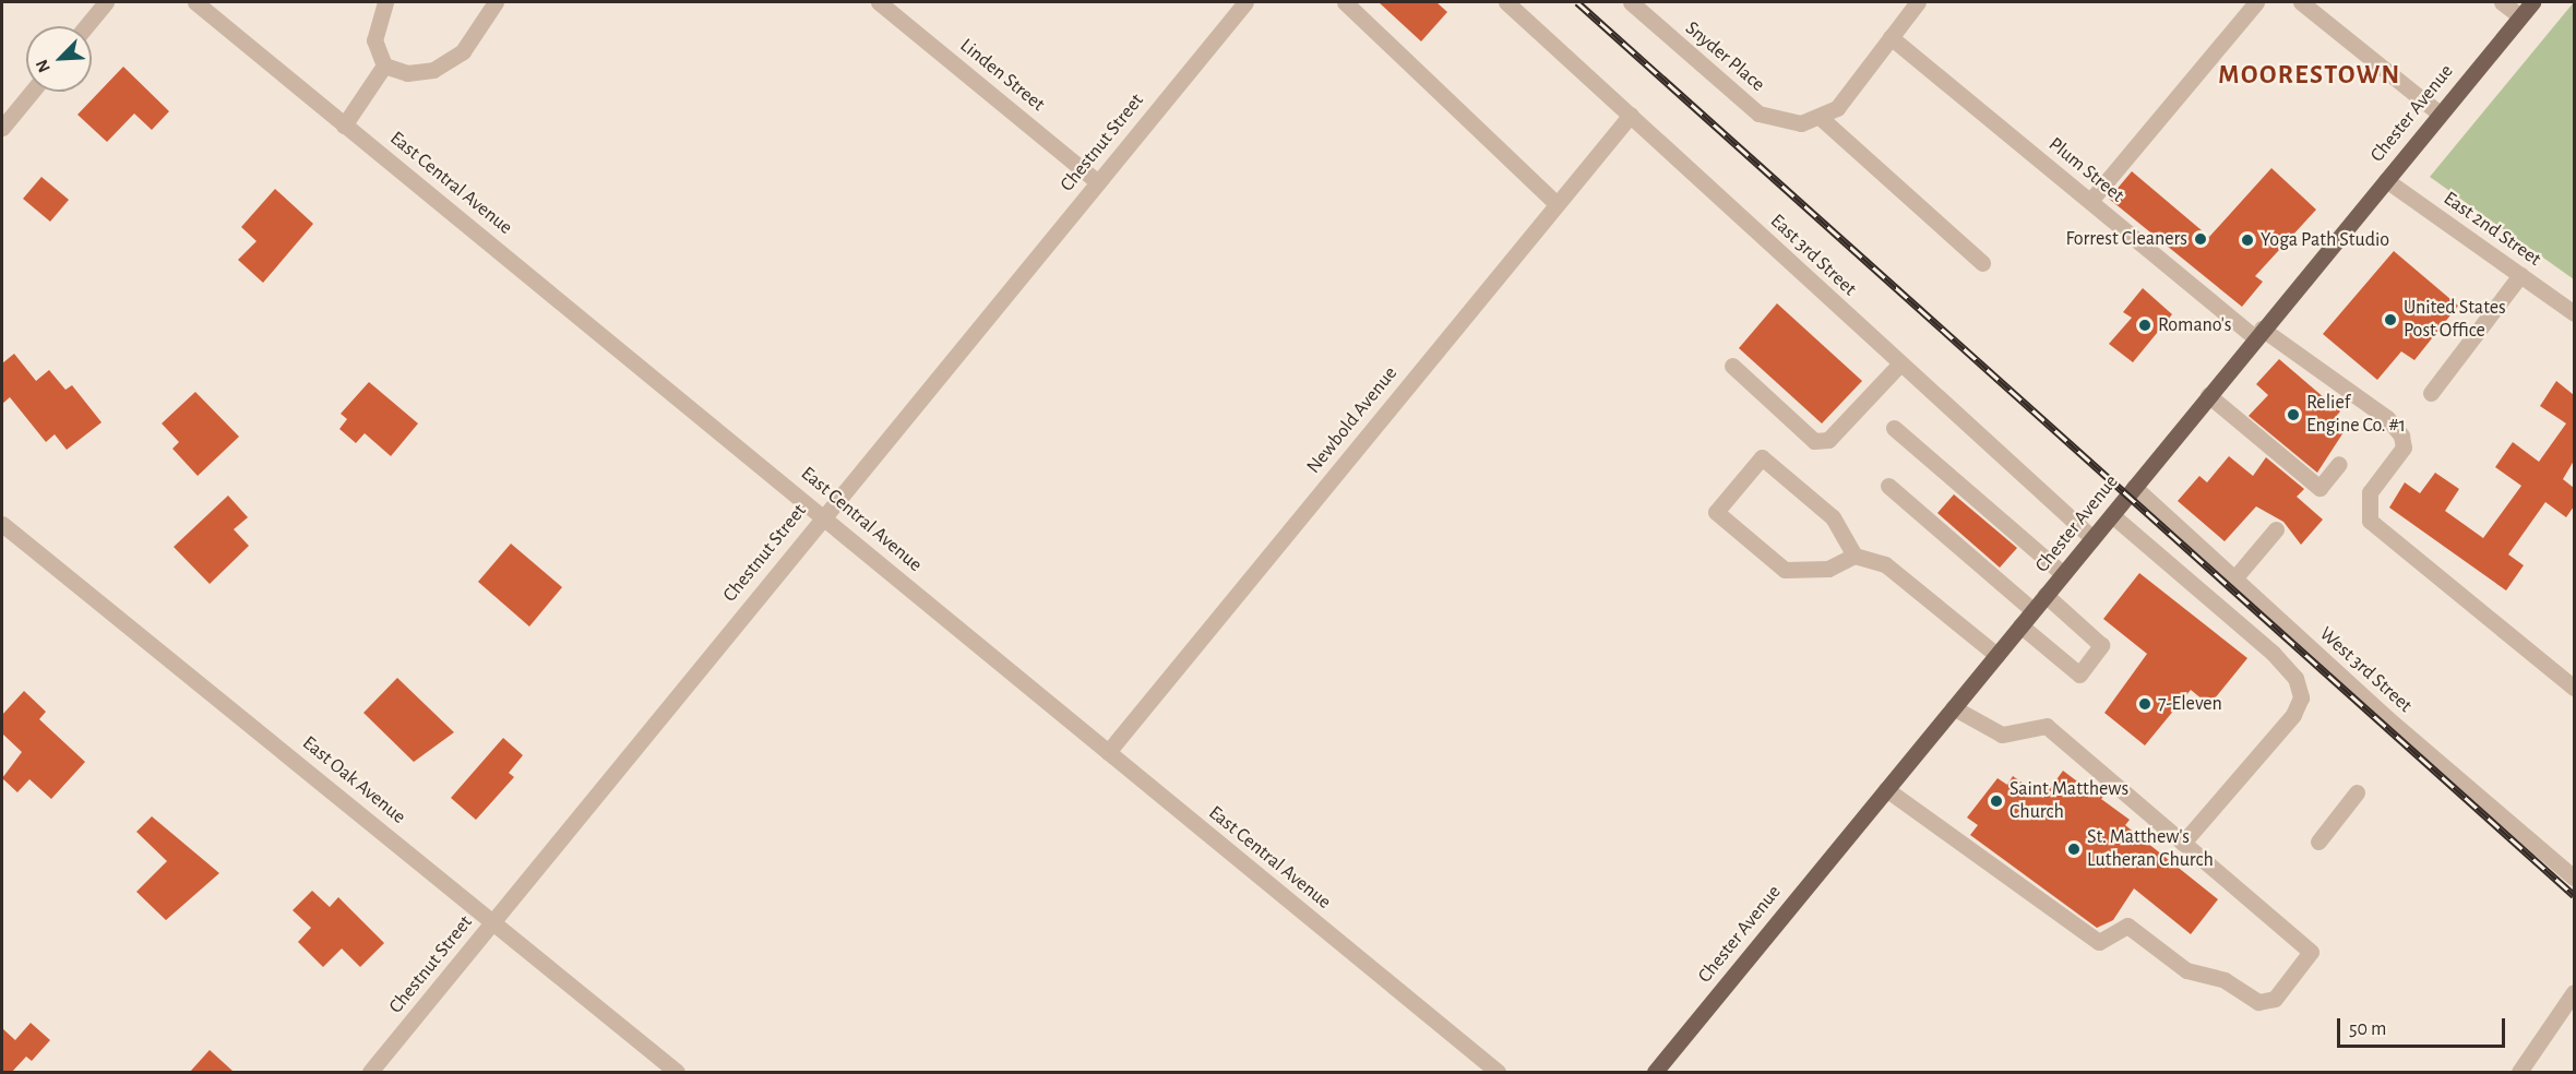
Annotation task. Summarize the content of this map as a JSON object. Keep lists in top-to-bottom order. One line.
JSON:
{"streets":{"main road":["Chester Avenue"],"street":["Snyder Place","Linden Street","Chestnut Street","Plum Street","East Central Avenue","East 2nd Street","East 3rd Street","Newbold Avenue","West 3rd Street","East Oak Avenue"]},"crossings":[["Snyder Place","Plum Street"],["Linden Street","Chestnut Street"],["Chester Avenue","Plum Street"],["Chester Avenue","East 2nd Street"],["Chester Avenue","East 3rd Street"],["Chester Avenue","West 3rd Street"],["Chestnut Street","East Central Avenue"],["Chestnut Street","East Oak Avenue"],["East Central Avenue","Newbold Avenue"],["East 3rd Street","Newbold Avenue"]],"districts":["MOORESTOWN"],"places":["Forrest Cleaners","Yoga Path Studio","United States Post Office","Romano's","Relief Engine Co. #1","7-Eleven","Saint Matthews Church","St. Matthew's Lutheran Church"],"scale_bar":"50 m","north":"bottom left"}
